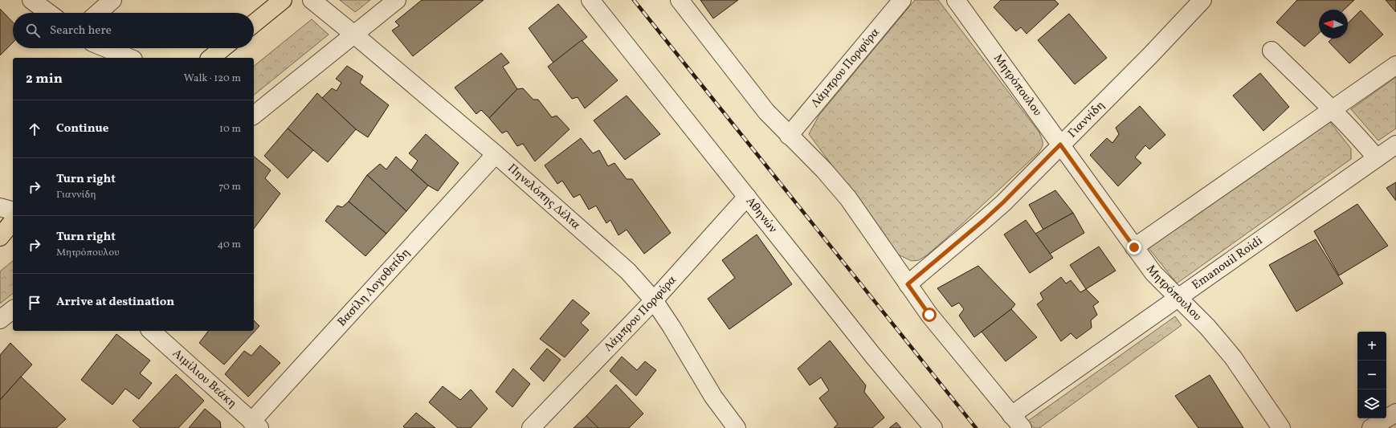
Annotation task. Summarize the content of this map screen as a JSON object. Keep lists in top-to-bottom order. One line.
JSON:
{"streets":{"street":["Λάμπρου Πορφύρα","Μητρόπουλου","Γιαννίδη","Πηνελόπης Δέλτα","Αθηνών","Emanouil Roidi","Βασίλη Λογοθετίδη","Αιμίλιου Βεάκη"]},"crossings":[["Λάμπρου Πορφύρα","Πηνελόπης Δέλτα"],["Λάμπρου Πορφύρα","Αθηνών"],["Μητρόπουλου","Γιαννίδη"],["Μητρόπουλου","Emanouil Roidi"],["Πηνελόπης Δέλτα","Βασίλη Λογοθετίδη"],["Βασίλη Λογοθετίδη","Αιμίλιου Βεάκη"]],"north":"left","page":{"search":"Search here","heading":["2 min","Walk · 120 m"],"list":[["Continue","10 m"],["Turn right","Γιαννίδη","70 m"],["Turn right","Μητρόπουλου","40 m"],"Arrive at destination"],"map_buttons":["+","−"]}}
